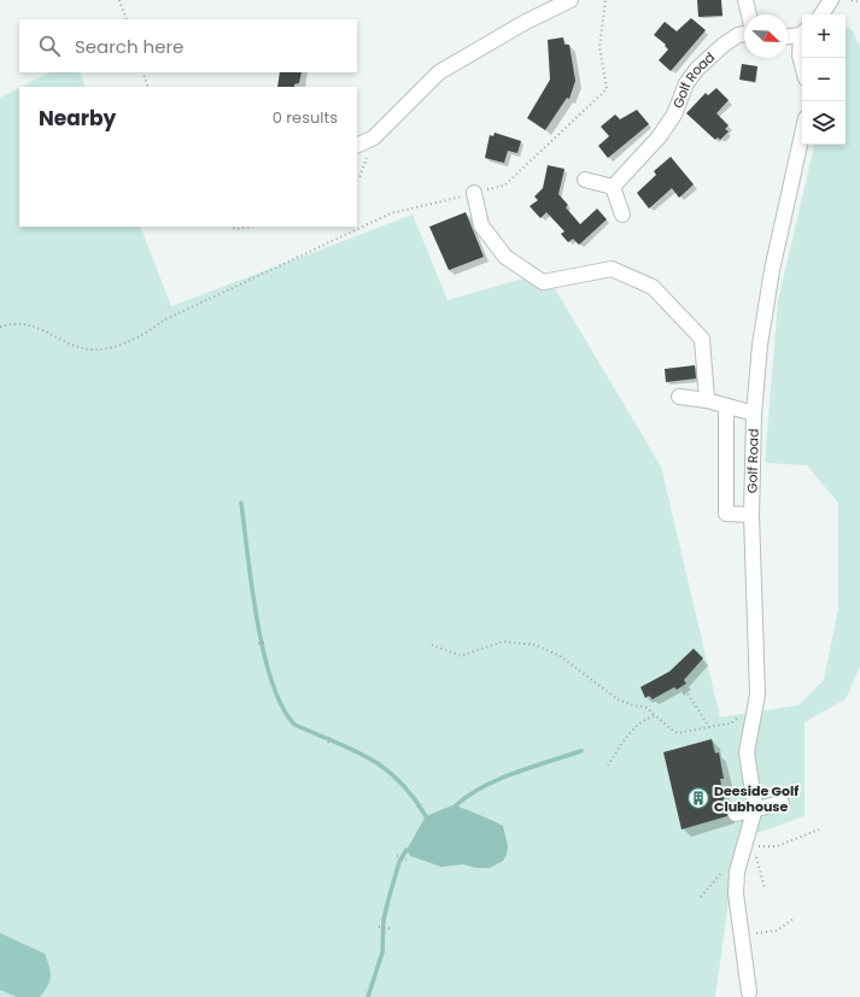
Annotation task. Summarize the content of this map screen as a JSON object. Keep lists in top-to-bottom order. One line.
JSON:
{"streets":{"street":["Golf Road"]},"places":{"building":["Deeside Golf Clubhouse"]},"north":"bottom right","page":{"map_buttons":["+","−"],"search":"Search here","heading":["Nearby","0 results"]}}
